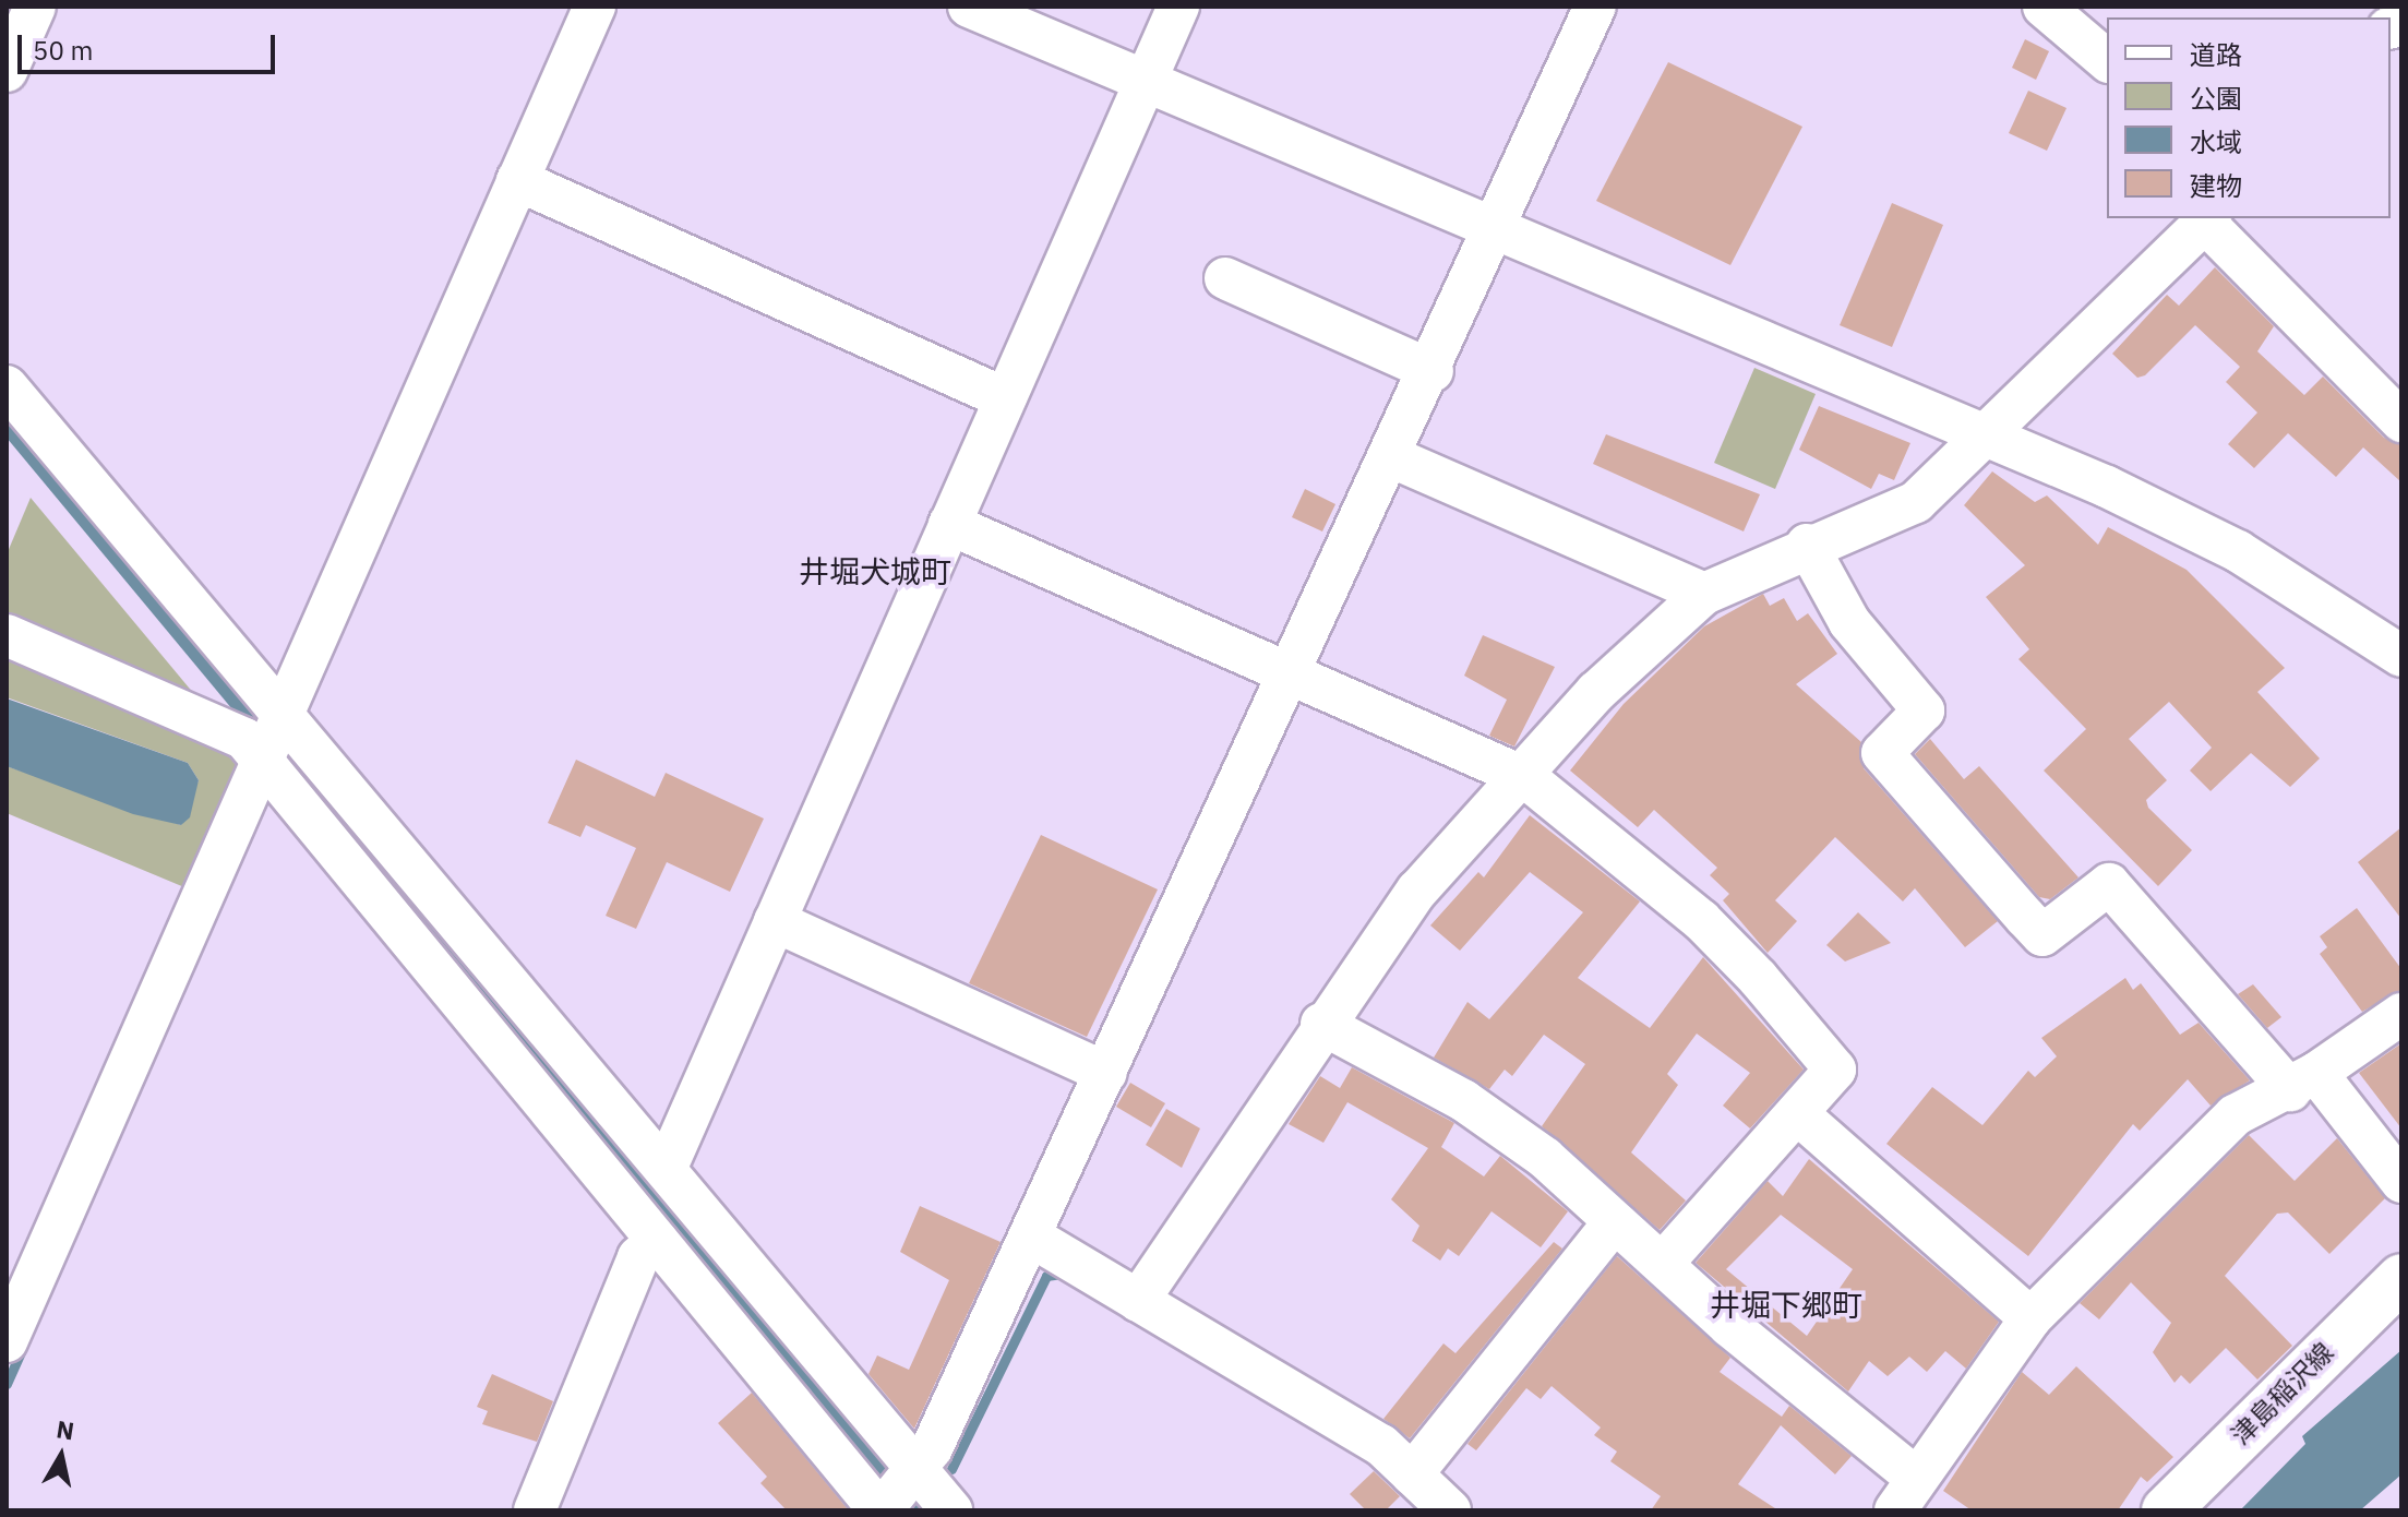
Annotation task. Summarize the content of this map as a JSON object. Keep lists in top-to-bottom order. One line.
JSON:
{"streets":{"main road":["津島稲沢線"]},"districts":["井堀犬城町","井堀下郷町"],"legend":["道路","公園","水域","建物"],"scale_bar":"50 m","north":"top"}
